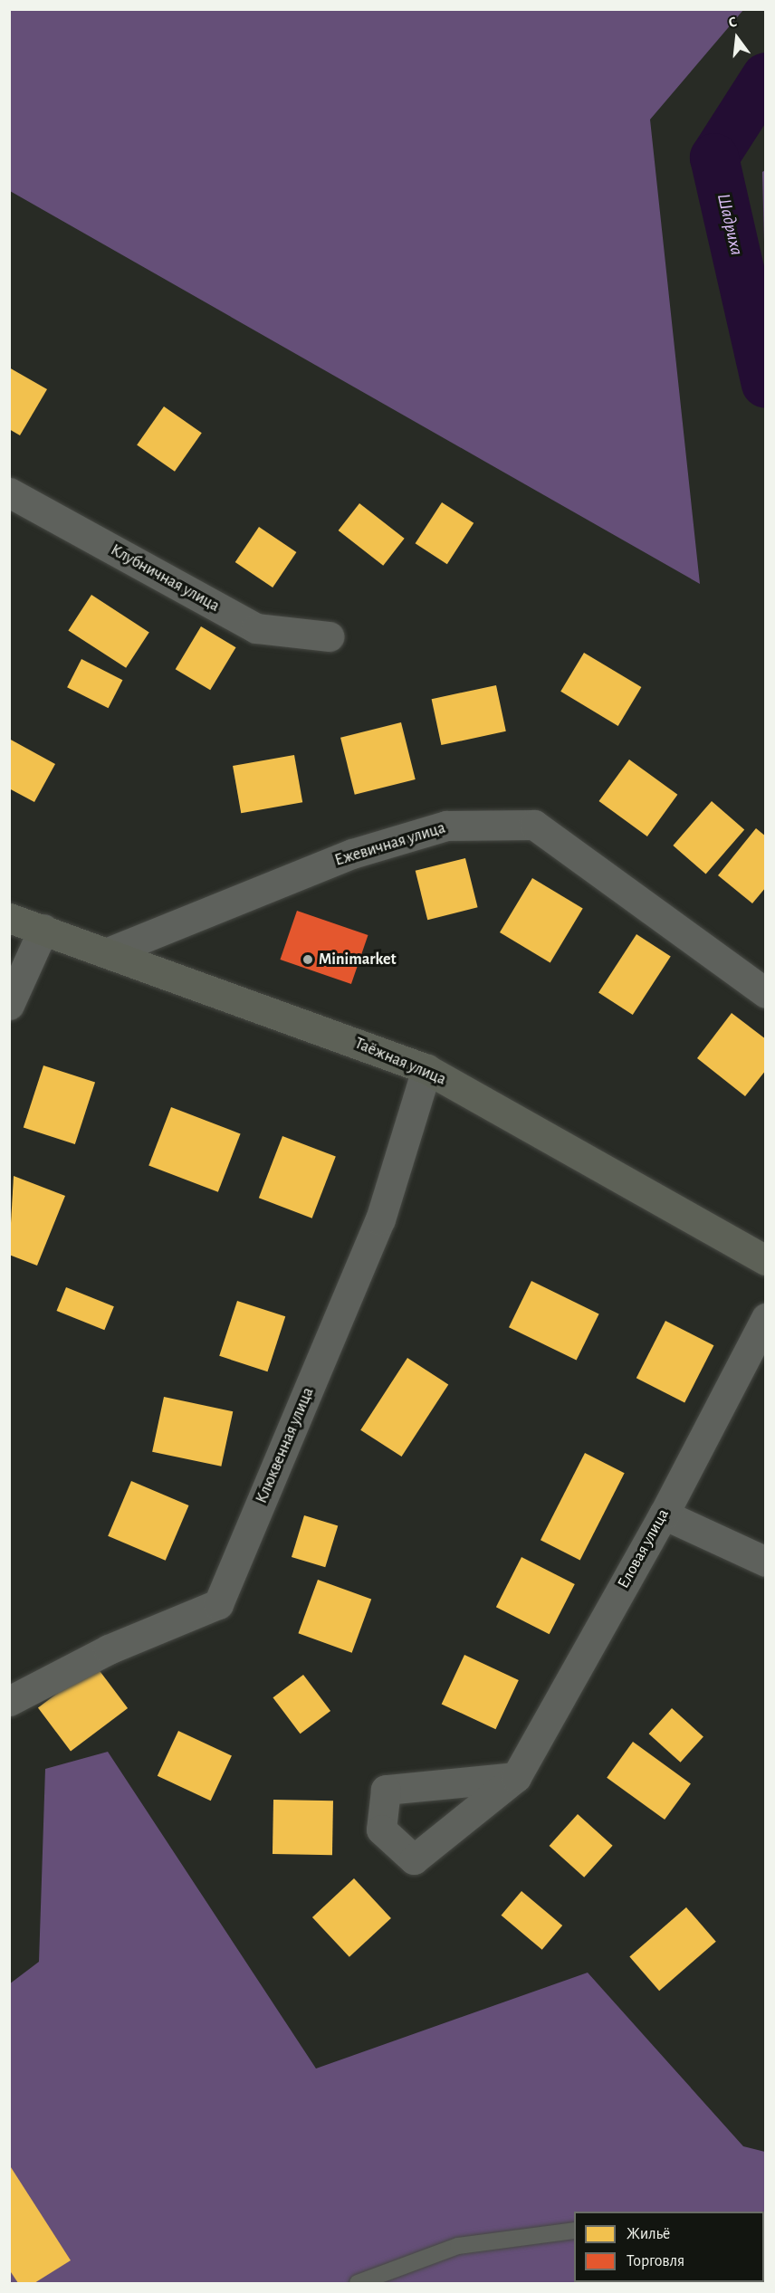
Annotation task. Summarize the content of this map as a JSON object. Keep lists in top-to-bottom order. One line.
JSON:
{"streets":{"street":["Клубничная улица","Ежевичная улица","Таёжная улица","Клюквенная улица","Еловая улица"]},"crossings":[["Ежевичная улица","Таёжная улица"],["Таёжная улица","Клюквенная улица"]],"water":["Шадриха"],"places":["Minimarket"],"legend":["Жильё","Торговля"],"north":"top"}
